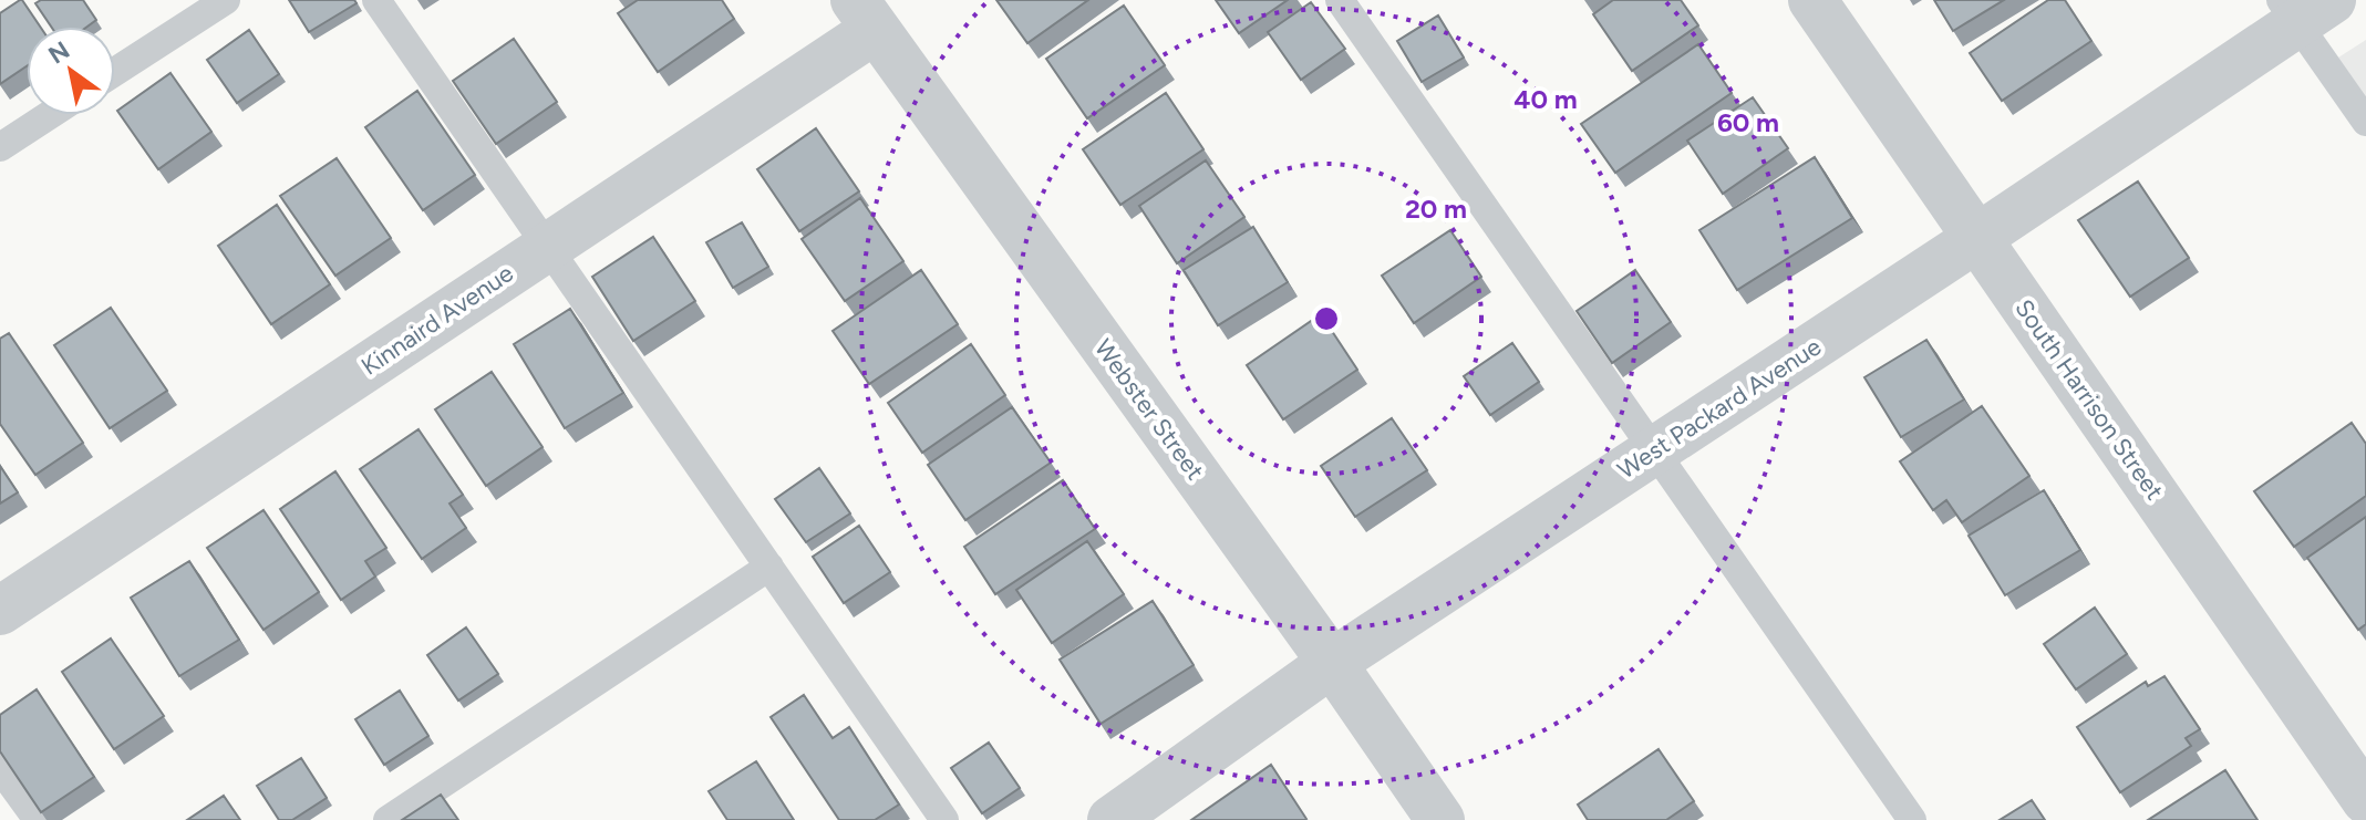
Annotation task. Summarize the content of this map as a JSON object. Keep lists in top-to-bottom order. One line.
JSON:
{"streets":{"street":["Kinnaird Avenue","South Harrison Street","West Packard Avenue","Webster Street"]},"crossings":[["Kinnaird Avenue","Webster Street"],["South Harrison Street","West Packard Avenue"],["West Packard Avenue","Webster Street"]],"north":"top left","rings":["40 m","60 m","20 m"]}
